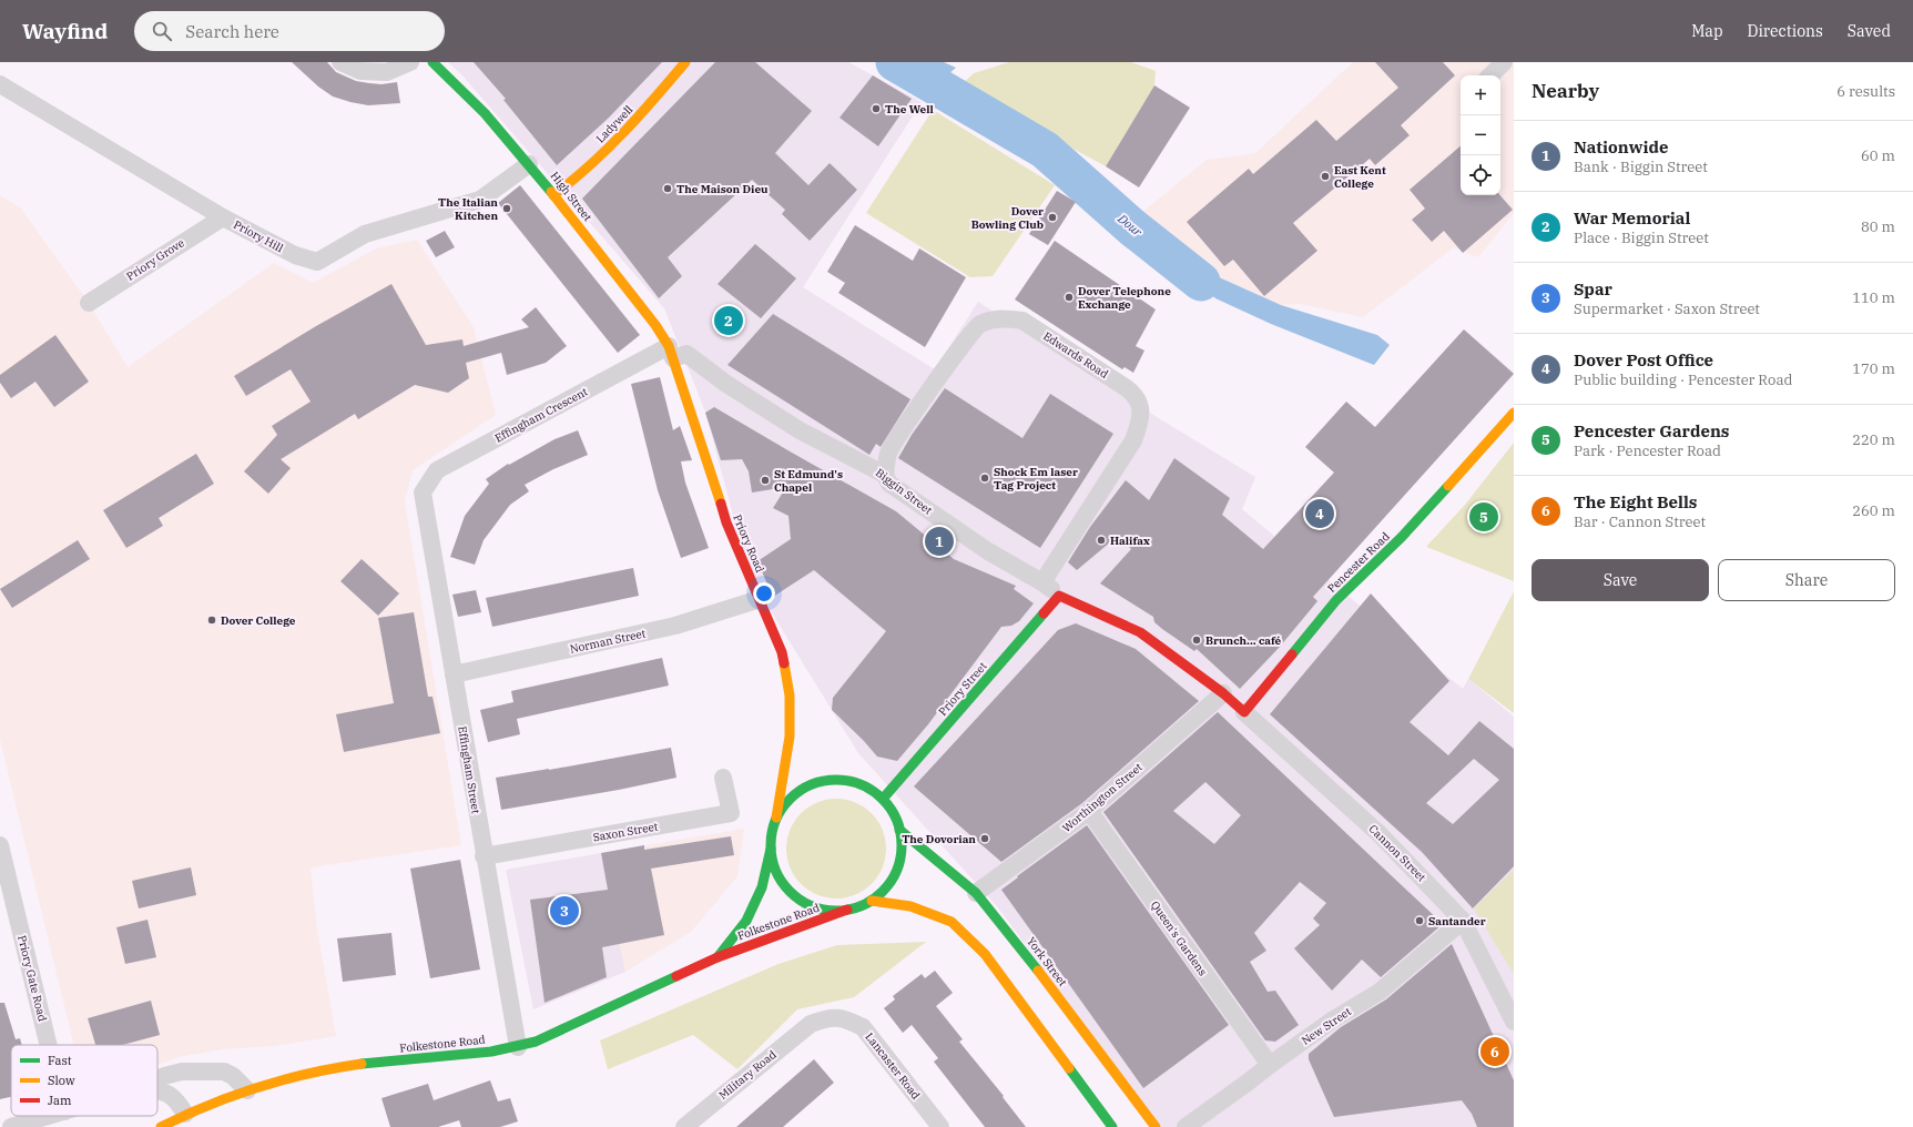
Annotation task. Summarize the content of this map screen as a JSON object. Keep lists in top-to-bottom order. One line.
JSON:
{"streets":{"main road":["Ladywell","High Street","Biggin Street","Priory Road","Pencester Road","Priory Street","Folkestone Road","York Street"],"street":["Priory Hill","Priory Grove","Edwards Road","Effingham Crescent","Norman Street","Effingham Street","Worthington Street","Saxon Street","Cannon Street","Queen's Gardens","Priory Gate Road","New Street","Lancaster Road","Military Road"]},"crossings":[["Ladywell","High Street"],["High Street","Priory Hill"],["High Street","Effingham Crescent"],["High Street","Biggin Street"],["High Street","Priory Road"],["Priory Hill","Priory Grove"],["Edwards Road","Biggin Street"],["Effingham Crescent","Biggin Street"],["Effingham Crescent","Priory Road"],["Effingham Crescent","Effingham Street"],["Biggin Street","Priory Road"],["Biggin Street","Priory Street"],["Biggin Street","Worthington Street"],["Priory Road","Norman Street"],["Priory Road","Priory Street"],["Priory Road","Folkestone Road"],["Priory Road","York Street"],["Pencester Road","Cannon Street"],["Norman Street","Effingham Street"],["Priory Street","Folkestone Road"],["Priory Street","York Street"],["Effingham Street","Saxon Street"],["Effingham Street","Folkestone Road"],["Worthington Street","Queen's Gardens"],["Worthington Street","York Street"],["Cannon Street","New Street"],["Folkestone Road","York Street"],["Queen's Gardens","New Street"],["Lancaster Road","Military Road"]],"water":["Dour"],"places":["The Well","East Kent College","The Maison Dieu","The Italian Kitchen","Dover Bowling Club","Dover Telephone Exchange","Shock Em laser Tag Project","St Edmund's Chapel","Halifax","Dover College","Brunch... café","The Dovorian","Santander"],"legend":["Fast","Slow","Jam"],"page":{"header":"Wayfind","search":"Search here","nav":["Map","Directions","Saved"],"heading":["Nearby","6 results"],"map_buttons":["+","−"],"list":[{"mark":"1","name":"Nationwide","note":"Bank · Biggin Street","value":"60 m"},{"mark":"2","name":"War Memorial","note":"Place · Biggin Street","value":"80 m"},{"mark":"3","name":"Spar","note":"Supermarket · Saxon Street","value":"110 m"},{"mark":"4","name":"Dover Post Office","note":"Public building · Pencester Road","value":"170 m"},{"mark":"5","name":"Pencester Gardens","note":"Park · Pencester Road","value":"220 m"},{"mark":"6","name":"The Eight Bells","note":"Bar · Cannon Street","value":"260 m"}],"pins":["2","4","5","1","3","6"],"buttons":["Save","Share"]}}
